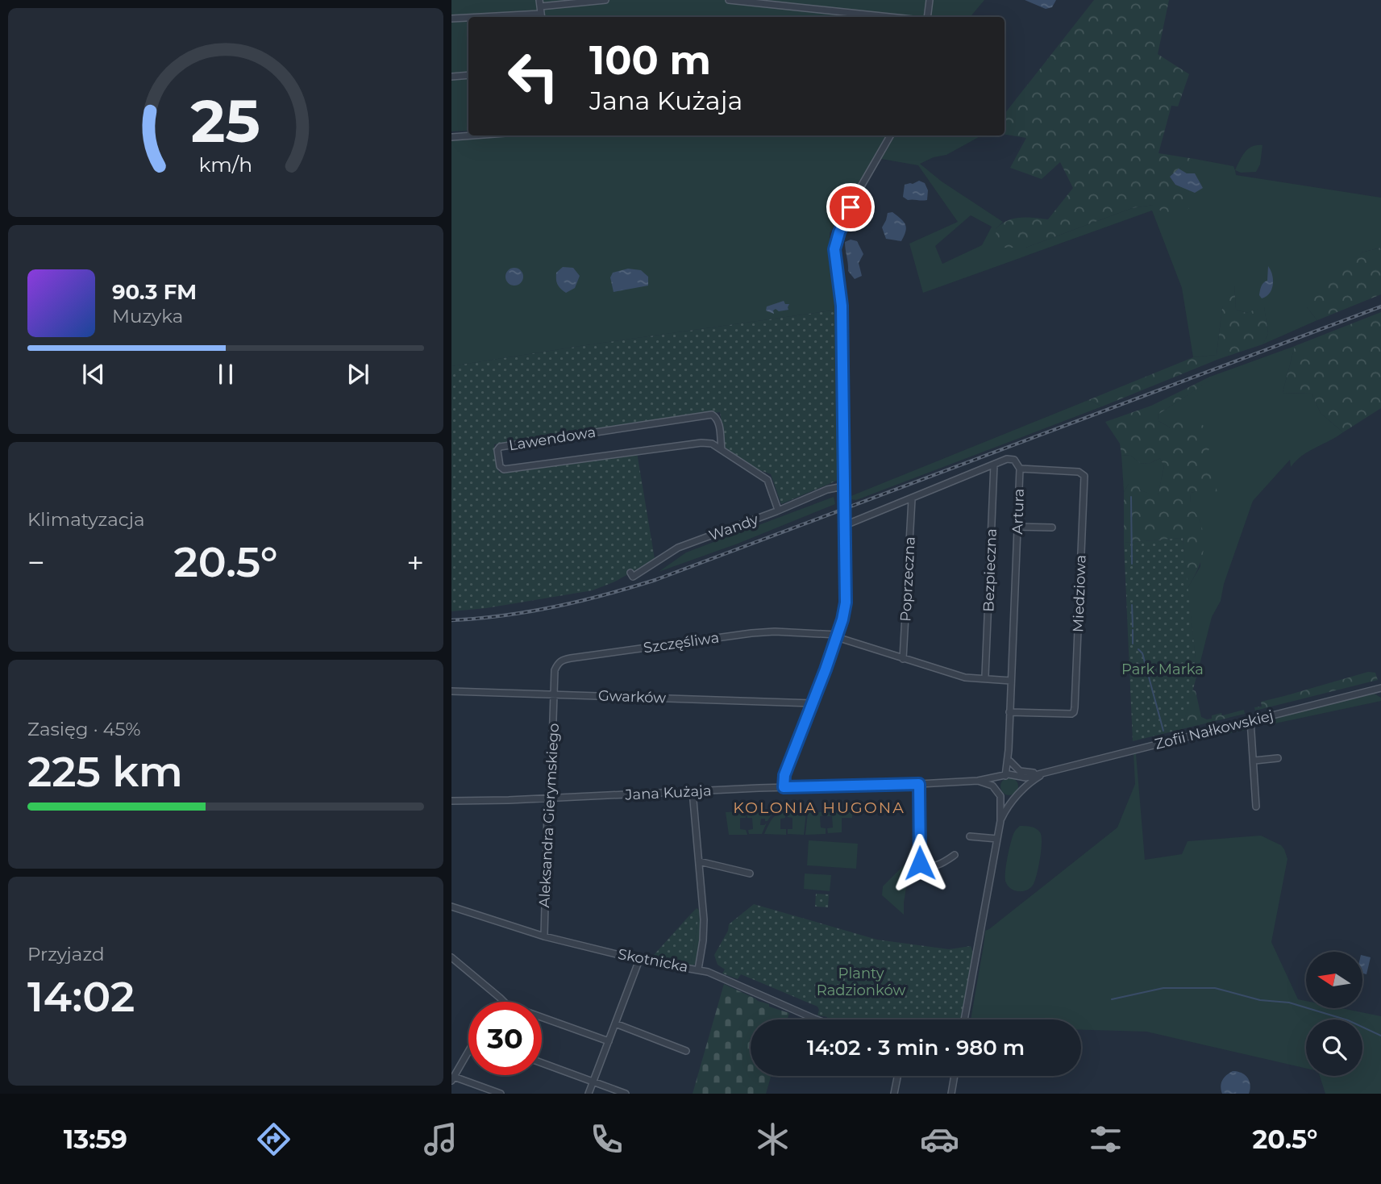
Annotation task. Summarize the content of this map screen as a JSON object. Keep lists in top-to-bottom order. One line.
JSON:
{"streets":{"street":["Lawendowa","Artura","Wandy","Bezpieczna","Poprzeczna","Miedziowa","Szczęśliwa","Gwarków","Zofii Nałkowskiej","Jana Kużaja","Aleksandra Gierymskiego","Skotnicka"]},"crossings":[["Lawendowa","Wandy"],["Artura","Bezpieczna"],["Artura","Poprzeczna"],["Artura","Miedziowa"],["Artura","Szczęśliwa"],["Artura","Jana Kużaja"],["Poprzeczna","Szczęśliwa"],["Szczęśliwa","Gwarków"],["Szczęśliwa","Aleksandra Gierymskiego"],["Gwarków","Aleksandra Gierymskiego"],["Jana Kużaja","Aleksandra Gierymskiego"],["Aleksandra Gierymskiego","Skotnicka"]],"districts":["KOLONIA HUGONA"],"parks":["Park Marka","Planty Radzionków"],"north":"left","page":{"turn":["100 m","Jana Kużaja"],"song":["90.3 FM","Muzyka"],"tile":["Klimatyzacja",["Zasięg · 45%","225 km"],["Przyjazd","14:02"]],"heat":["−","20.5°","+"],"limit":"30","trip":"14:02 · 3 min · 980 m","tabs":["13:59","20.5°"],"gauge":["25","km/h"]}}
